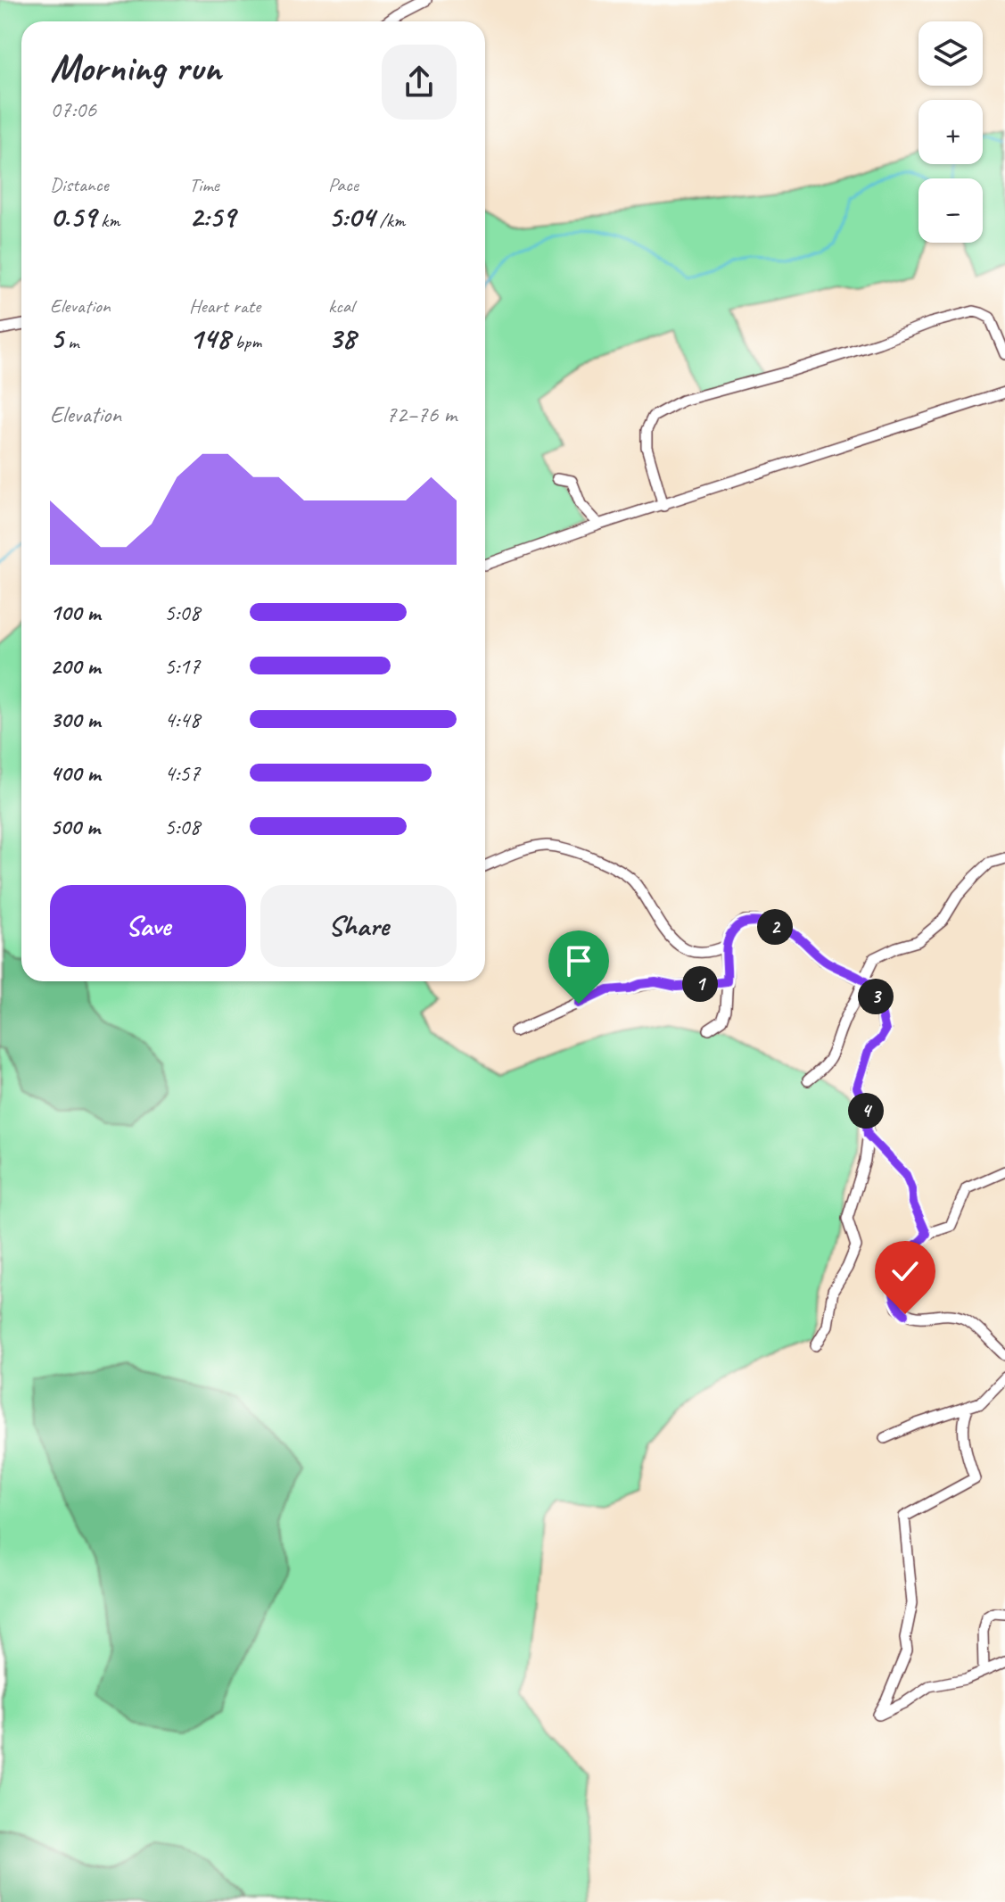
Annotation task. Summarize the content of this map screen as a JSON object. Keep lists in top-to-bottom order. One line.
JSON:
{"page":{"map_buttons":["+","−"],"heading":["Morning run","07:06"],"stats":[["Distance","0.59 km"],["Time","2:59"],["Pace","5:04 /km"],["Elevation","5 m"],["Heart rate","148 bpm"],["kcal","38"]],"chart":["Elevation","72–76 m"],"list":[{"name":"100 m","note":"5:08"},{"name":"200 m","note":"5:17"},{"name":"300 m","note":"4:48"},{"name":"400 m","note":"4:57"},{"name":"500 m","note":"5:08"}],"buttons":["Save","Share"],"pins":["2","1","3","4"]}}
